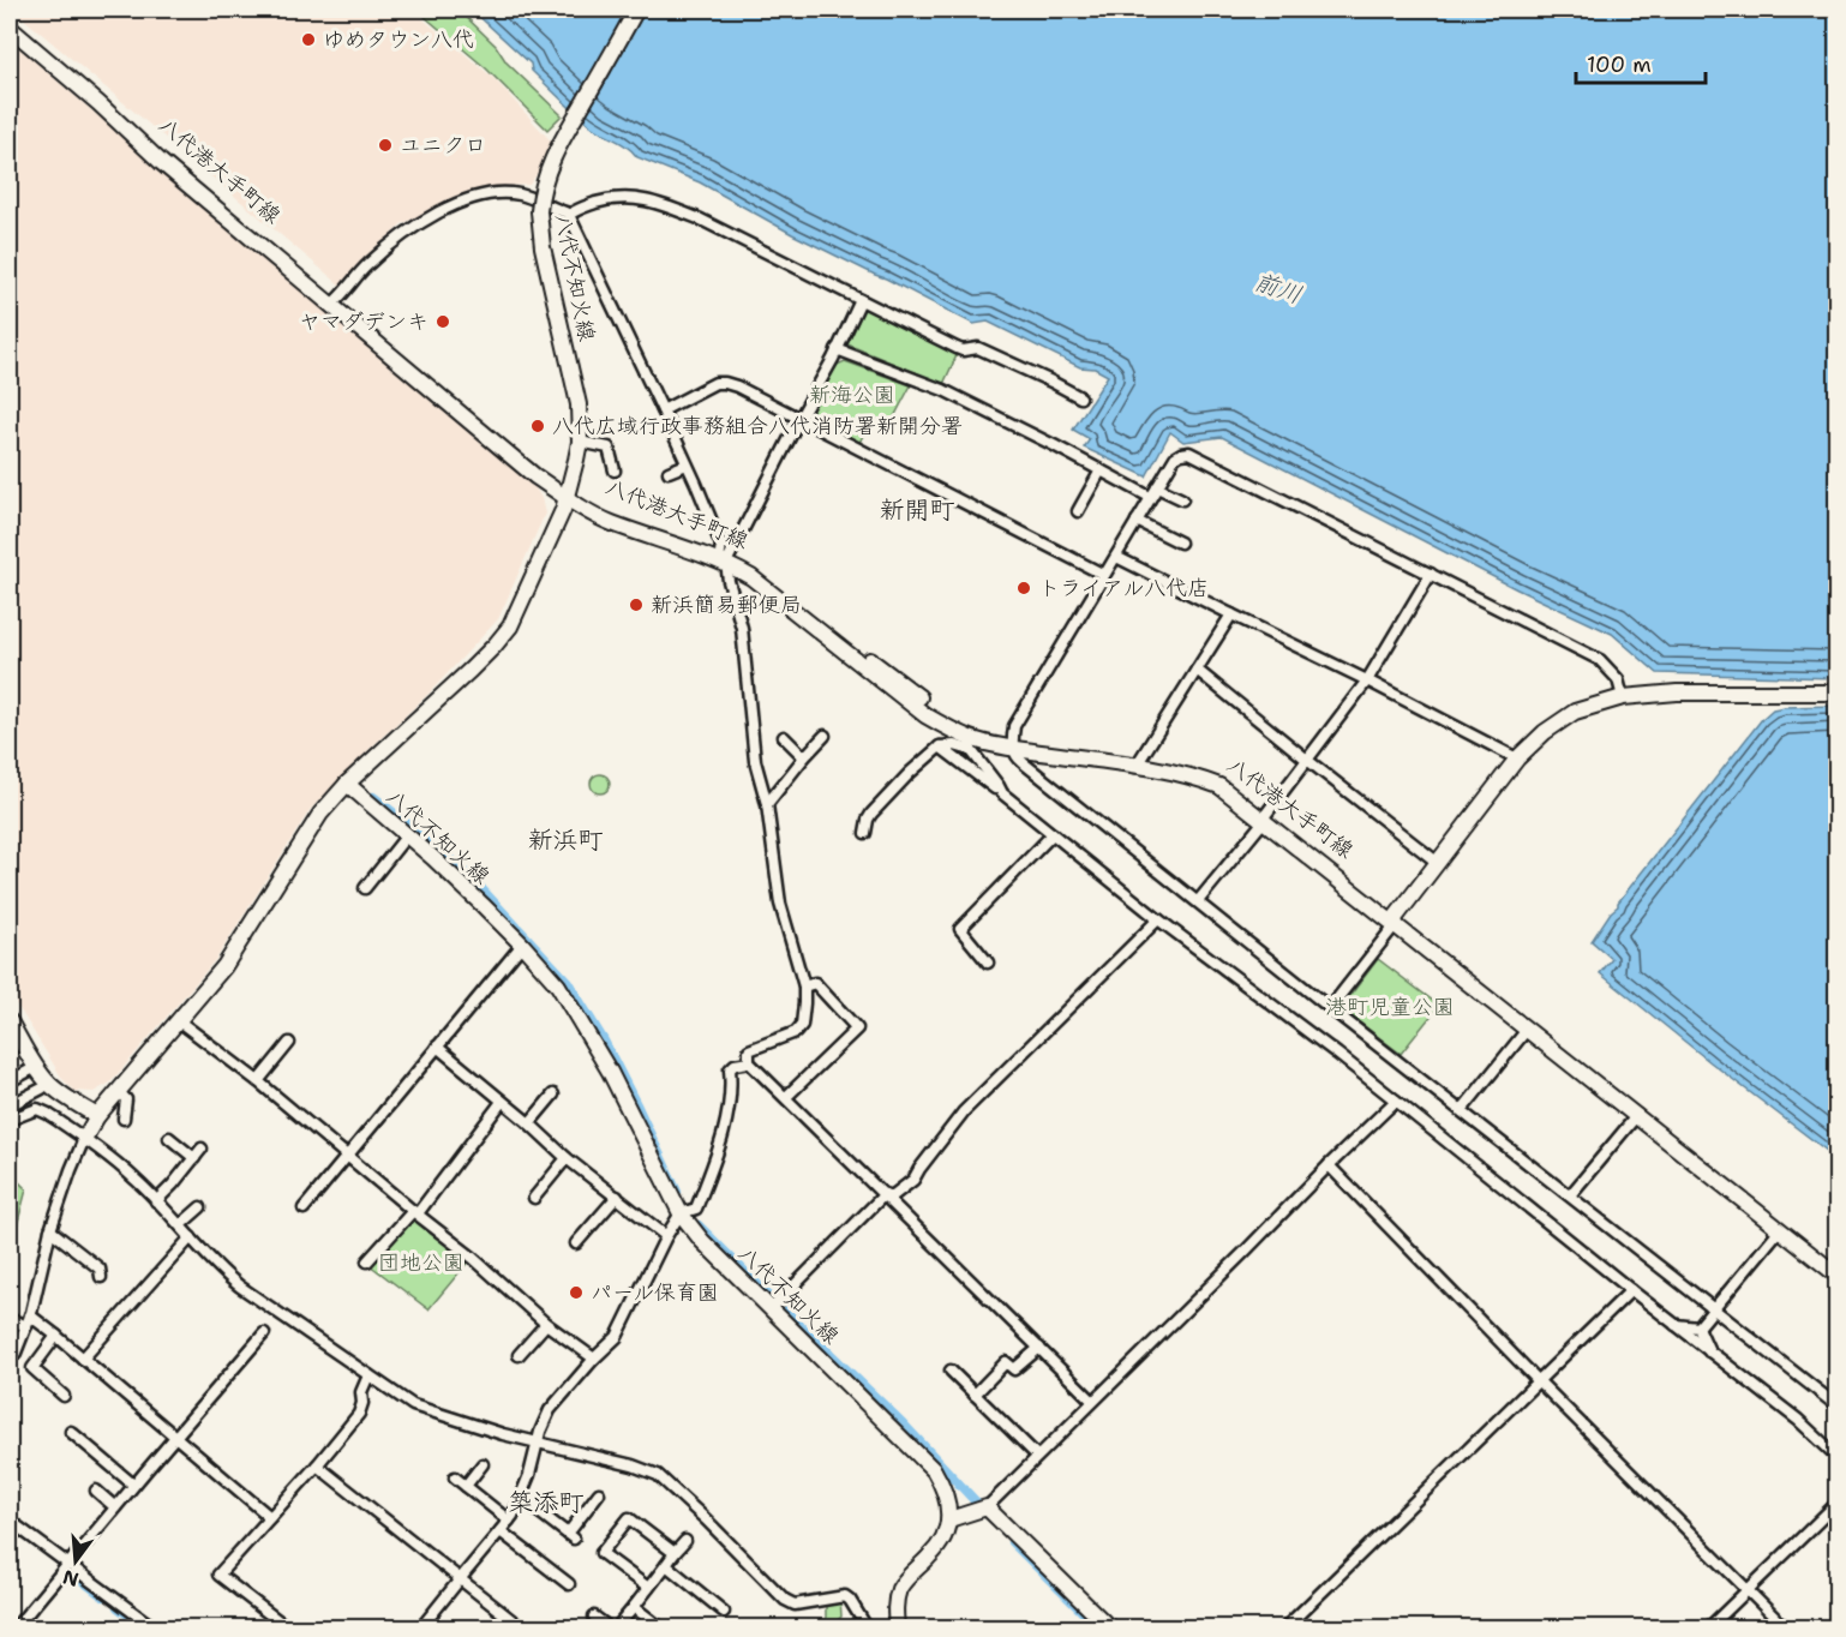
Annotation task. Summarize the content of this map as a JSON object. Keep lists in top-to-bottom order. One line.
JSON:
{"streets":{"main road":["八代港大手町線","八代不知火線"]},"crossings":[["八代港大手町線","八代不知火線"]],"districts":["新開町","新浜町","築添町"],"water":["前川"],"parks":["新海公園","港町児童公園","団地公園"],"places":["ゆめタウン八代","ユニクロ","ヤマダデンキ","八代広域行政事務組合八代消防署新開分署","トライアル八代店","新浜簡易郵便局","パール保育園"],"scale_bar":"100 m","north":"bottom"}
